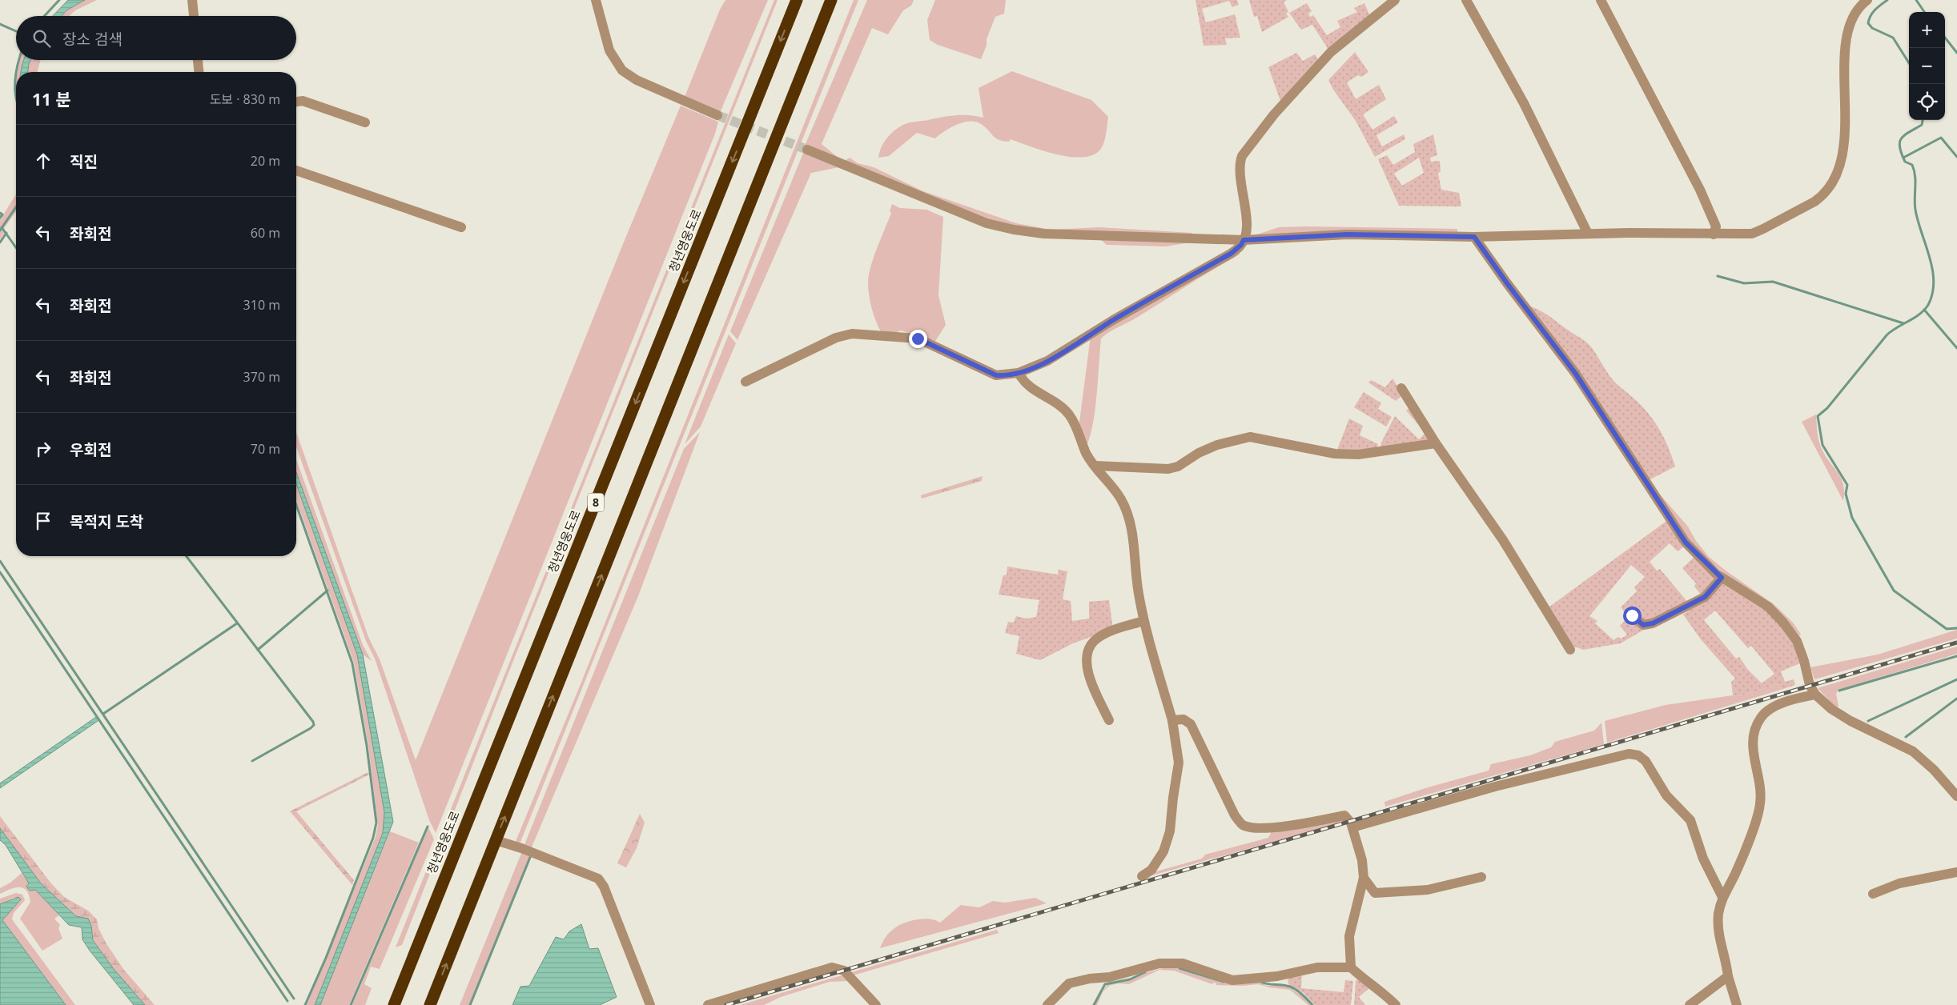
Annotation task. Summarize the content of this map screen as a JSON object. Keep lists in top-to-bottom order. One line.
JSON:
{"streets":{"highway":["청년영웅도로","8"]},"page":{"map_buttons":["+","−"],"search":"장소 검색","heading":["11 분","도보 · 830 m"],"list":[["직진","20 m"],["좌회전","60 m"],["좌회전","310 m"],["좌회전","370 m"],["우회전","70 m"],"목적지 도착"]}}
